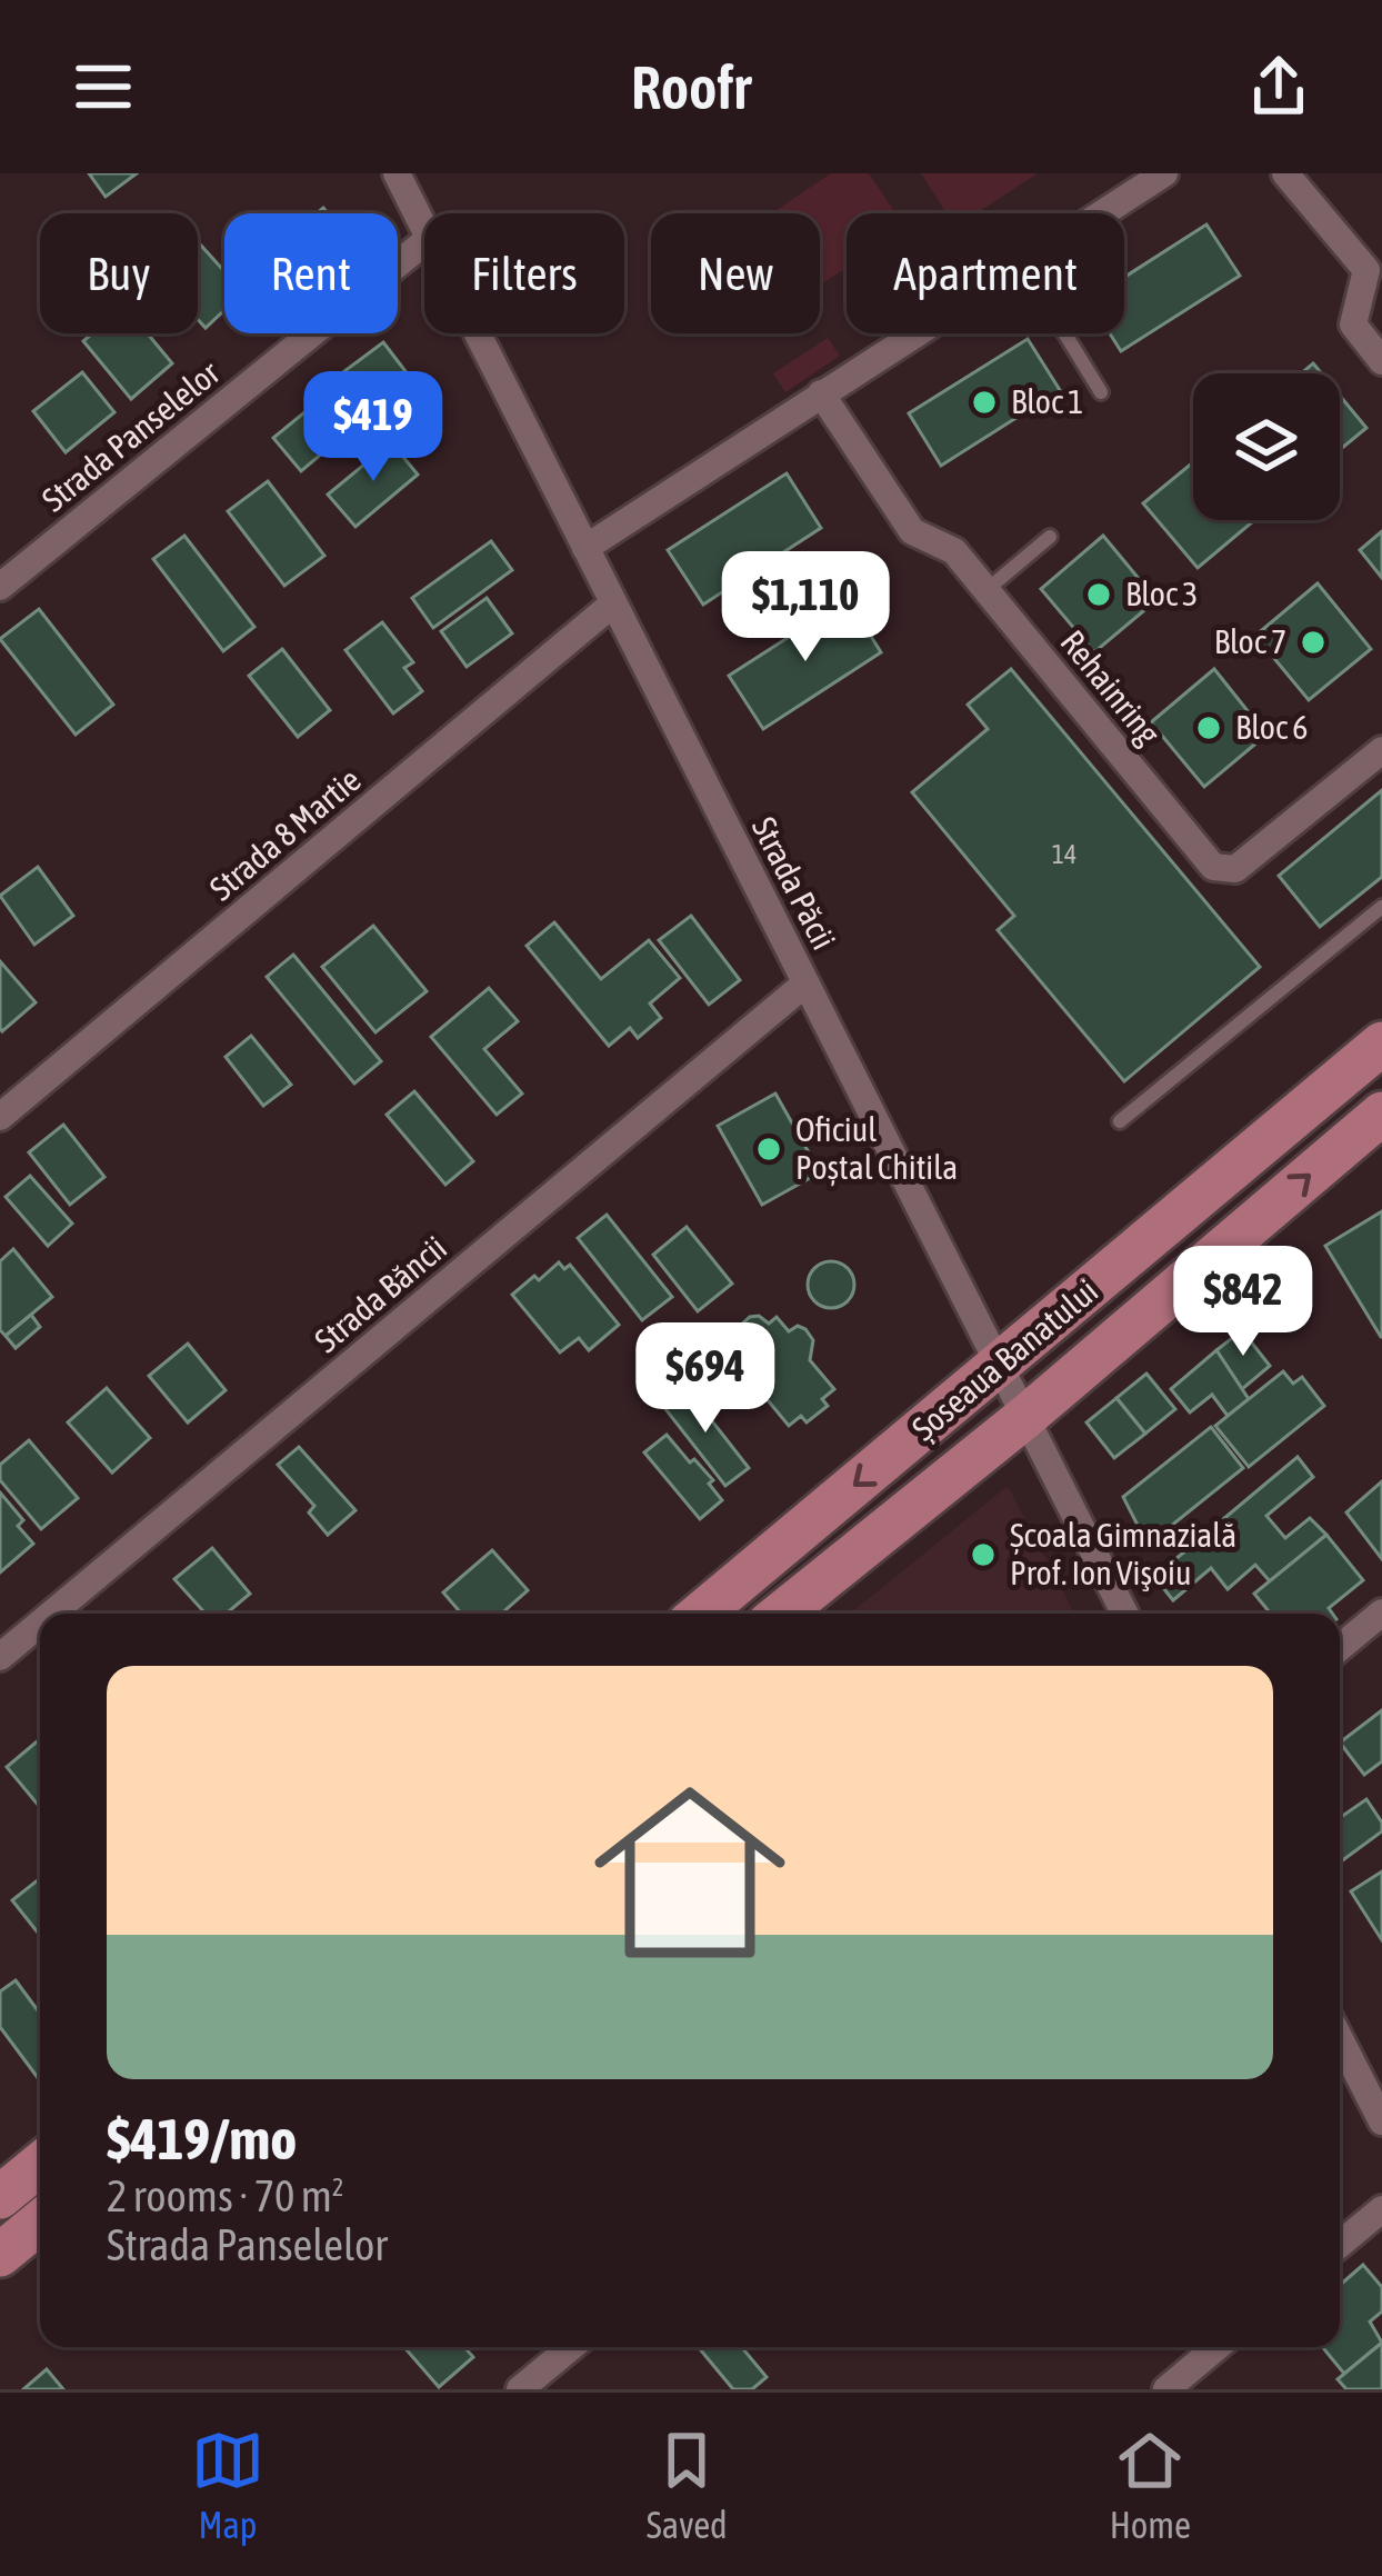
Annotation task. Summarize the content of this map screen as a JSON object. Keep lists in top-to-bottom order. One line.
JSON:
{"streets":{"main road":["Șoseaua Banatului"],"street":["Strada Panselelor","Rehainring","Strada 8 Martie","Strada Păcii","Strada Băncii"]},"crossings":[["Strada 8 Martie","Strada Păcii"],["Strada Păcii","Strada Băncii"],["Strada Păcii","Șoseaua Banatului"]],"places":["Bloc 1","Bloc 3","Bloc 7","Bloc 6","Oficiul Poștal Chitila","Școala Gimnazială Prof. Ion Vişoiu"],"house_numbers":["14"],"page":{"header":"Roofr","chip":["Buy","Rent","Filters","New","Apartment"],"price":["$419","$1,110","$842","$694"],"list":[{"name":"$419/mo","note":"2 rooms · 70 m² · Strada Panselelor"}],"tabs":["Map","Saved","Home"]}}
